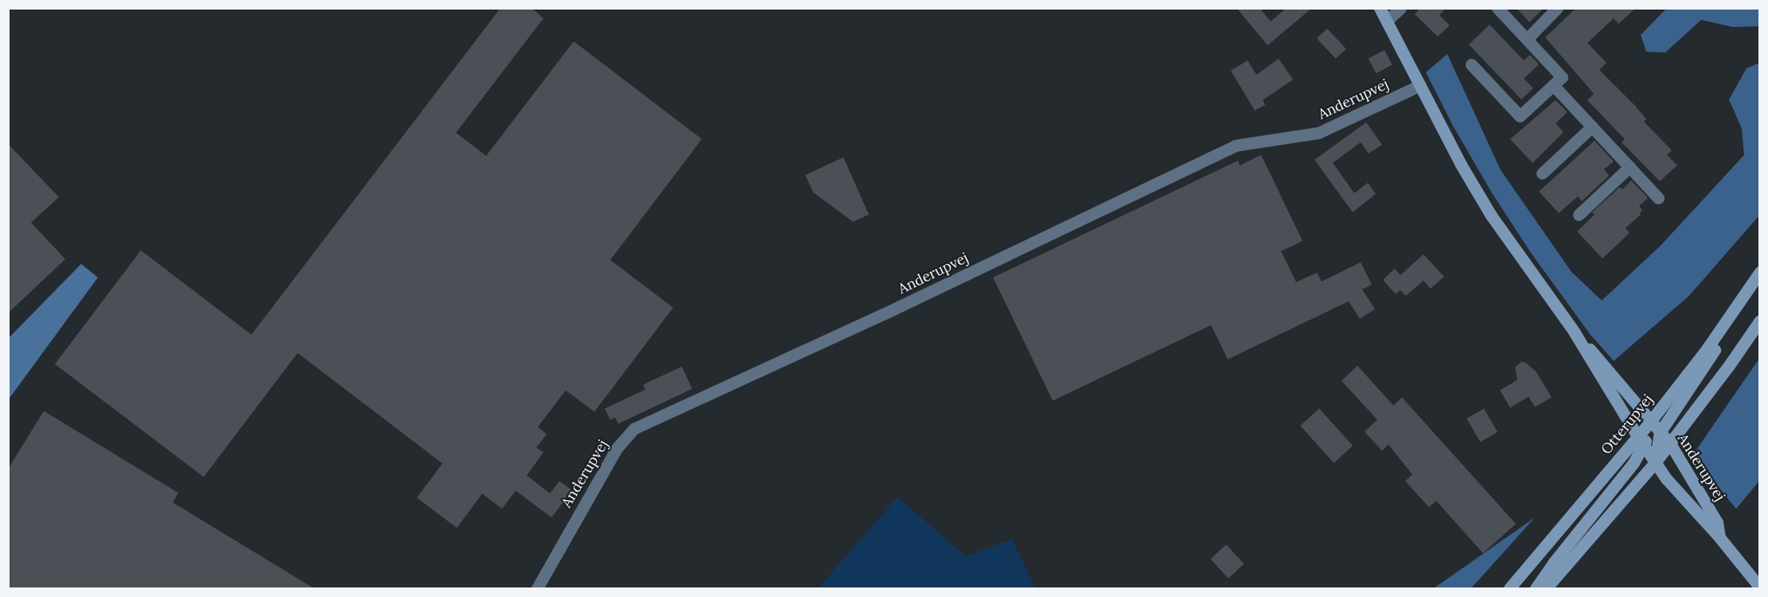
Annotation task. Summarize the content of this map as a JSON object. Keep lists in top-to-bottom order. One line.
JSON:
{"streets":{"street":["Anderupvej","Otterupvej"]},"crossings":[["Anderupvej","Otterupvej"]]}
